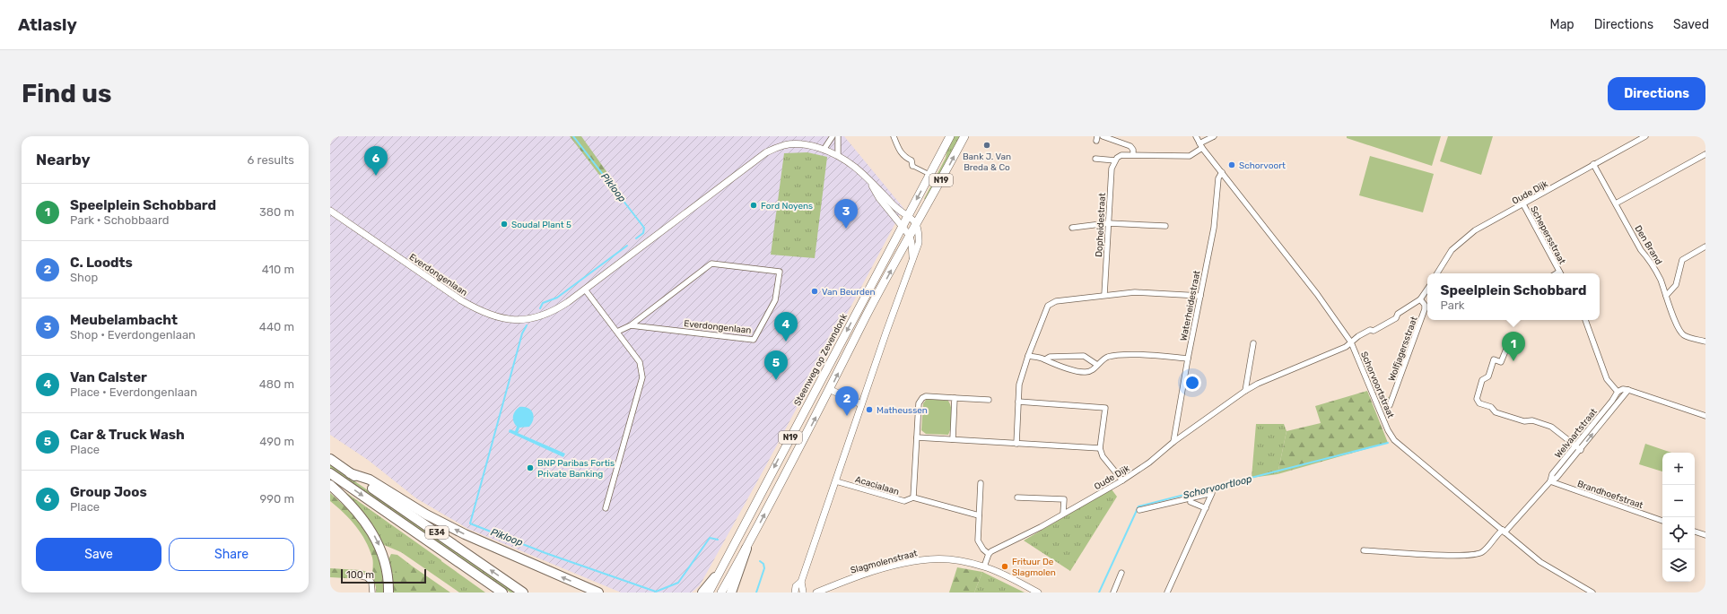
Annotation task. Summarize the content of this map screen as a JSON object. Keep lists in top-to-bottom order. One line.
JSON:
{"streets":{"highway":["E34"],"main road":["N19","Steenweg op Zevendonk"],"street":["Oude Dijk","Dopheidestraat","Schepersstraat","Den Brand","Everdongenlaan","Waterheidestraat","Wolfjagersstraat","Schorvoortstraat","Welvaartstraat","Acacialaan","Brandhoefstraat","Slagmolenstraat"]},"crossings":[["N19","Everdongenlaan"],["Oude Dijk","Schepersstraat"],["Oude Dijk","Den Brand"],["Oude Dijk","Waterheidestraat"],["Oude Dijk","Wolfjagersstraat"],["Oude Dijk","Schorvoortstraat"],["Everdongenlaan","Steenweg op Zevendonk"],["Waterheidestraat","Schorvoortstraat"],["Schorvoortstraat","Welvaartstraat"],["Welvaartstraat","Brandhoefstraat"]],"water":["Pikloop","Schorvoortloop"],"places":["Bank J. Van Breda & Co","Schorvoort","Ford Noyens","Soudal Plant 5","Van Beurden","Matheussen","BNP Paribas Fortis Private Banking","Frituur De Slagmolen"],"scale_bar":"100 m","page":{"header":"Atlasly","nav":["Map","Directions","Saved"],"buttons":["Directions",["Save","Share"]],"title":"Find us","heading":["Nearby","6 results"],"pins":["6","3","4","1","5","2"],"list":[{"mark":"1","name":"Speelplein Schobbard","note":"Park · Schobbaard","value":"380 m"},{"mark":"2","name":"C. Loodts","note":"Shop","value":"410 m"},{"mark":"3","name":"Meubelambacht","note":"Shop · Everdongenlaan","value":"440 m"},{"mark":"4","name":"Van Calster","note":"Place · Everdongenlaan","value":"480 m"},{"mark":"5","name":"Car & Truck Wash","note":"Place","value":"490 m"},{"mark":"6","name":"Group Joos","note":"Place","value":"990 m"}],"popup":["Speelplein Schobbard","Park"],"map_buttons":["+","−"],"scale":"100 m"}}
